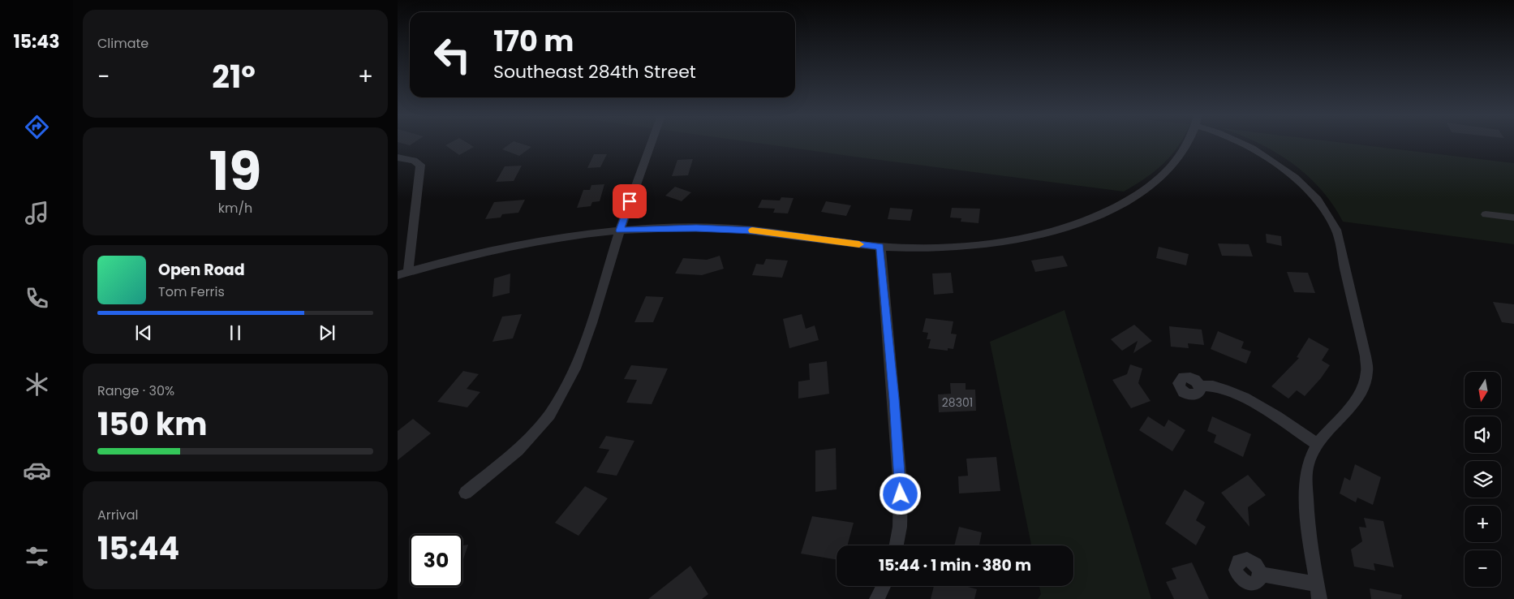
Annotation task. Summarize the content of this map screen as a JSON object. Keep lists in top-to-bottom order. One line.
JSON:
{"house_numbers":["28301"],"north":"bottom","page":{"tabs":"15:43","tile":["Climate",["19","km/h"],["Range · 30%","150 km"],["Arrival","15:44"]],"turn":["170 m","Southeast 284th Street"],"heat":["−","21°","+"],"song":["Open Road","Tom Ferris"],"map_buttons":["+","−"],"limit":"30","trip":"15:44 · 1 min · 380 m"}}
